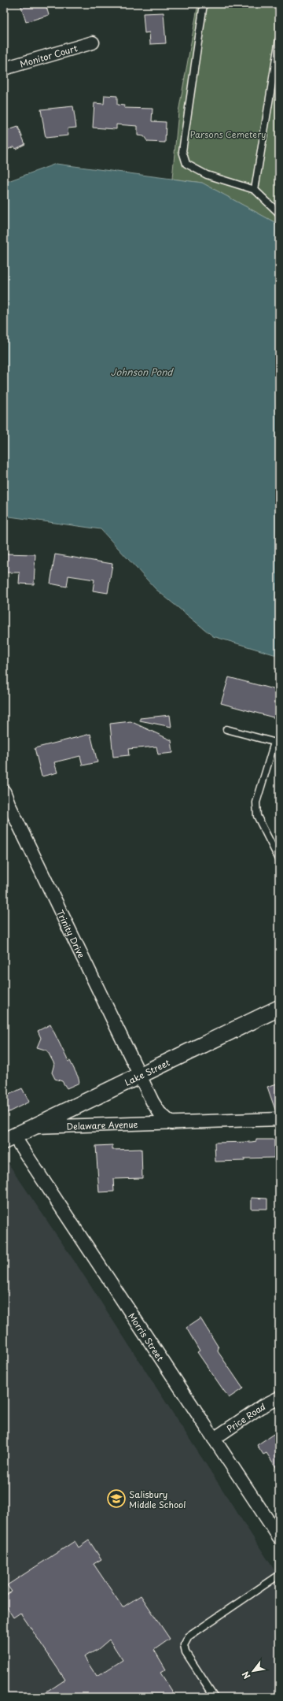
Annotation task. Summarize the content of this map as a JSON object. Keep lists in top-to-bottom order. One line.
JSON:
{"streets":{"street":["Monitor Court","Trinity Drive","Lake Street","Delaware Avenue","Morris Street","Price Road"]},"crossings":[["Trinity Drive","Lake Street"],["Lake Street","Delaware Avenue"],["Lake Street","Morris Street"],["Morris Street","Price Road"]],"water":["Johnson Pond"],"parks":["Parsons Cemetery"],"places":{"school or university":["Salisbury Middle School"]},"north":"bottom left"}
